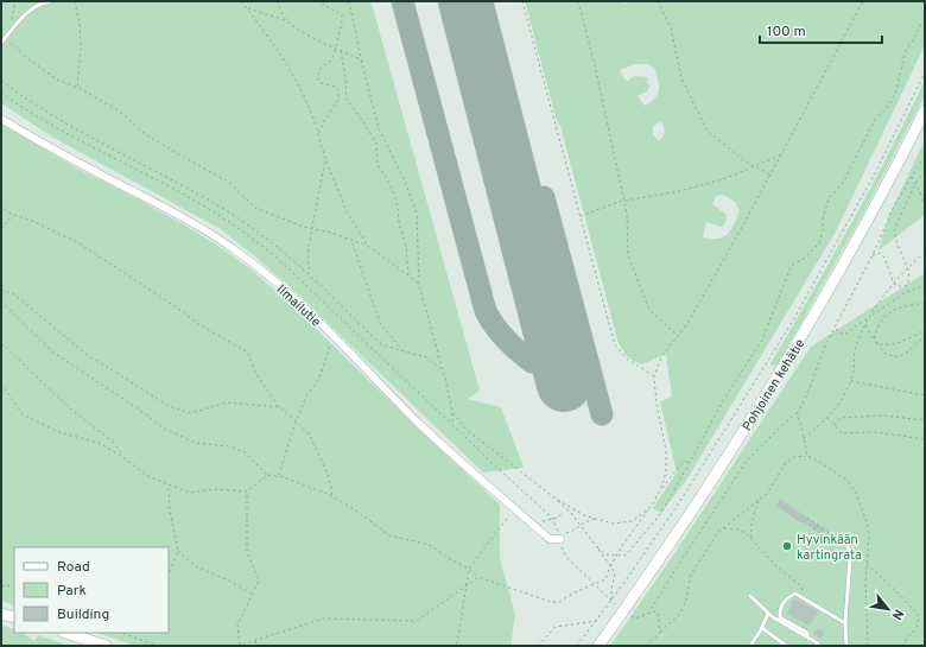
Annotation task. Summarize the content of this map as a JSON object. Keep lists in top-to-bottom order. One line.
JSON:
{"streets":{"main road":["Pohjoinen kehätie"],"street":["Ilmailutie"]},"places":["Hyvinkään kartingrata"],"legend":["Road","Park","Building"],"scale_bar":"100 m","north":"bottom right"}
